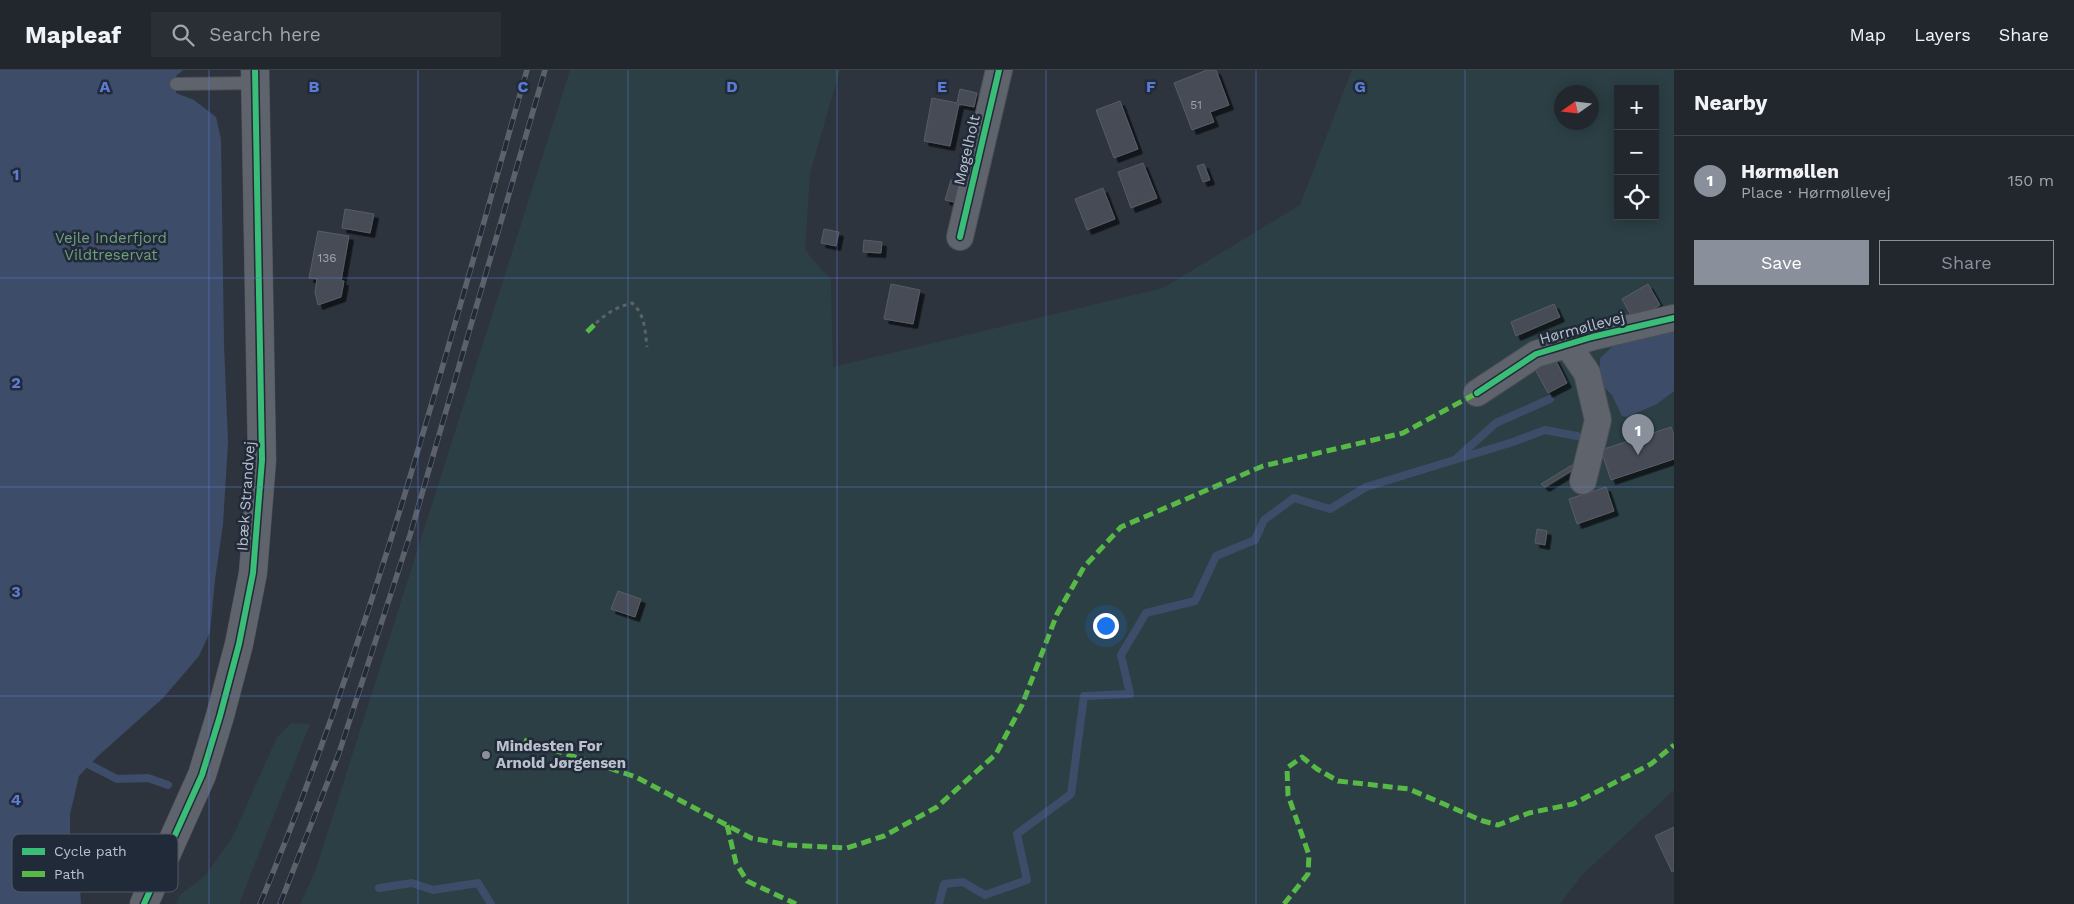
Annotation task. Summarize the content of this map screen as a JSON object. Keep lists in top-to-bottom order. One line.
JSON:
{"streets":{"street":["Møgelholt","Hørmøllevej","Ibæk Strandvej"]},"parks":["Vejle Inderfjord Vildtreservat"],"places":["Mindesten For Arnold Jørgensen"],"house_numbers":["51","136"],"legend":["Cycle path","Path"],"north":"left","page":{"header":"Mapleaf","search":"Search here","nav":["Map","Layers","Share"],"heading":"Nearby","map_buttons":["+","−"],"list":[{"mark":"1","name":"Hørmøllen","note":"Place · Hørmøllevej","value":"150 m"}],"buttons":["Save","Share"],"pins":"1"},"grid":{"columns":["A","B","C","D","E","F","G"],"rows":["1","2","3","4"]}}
